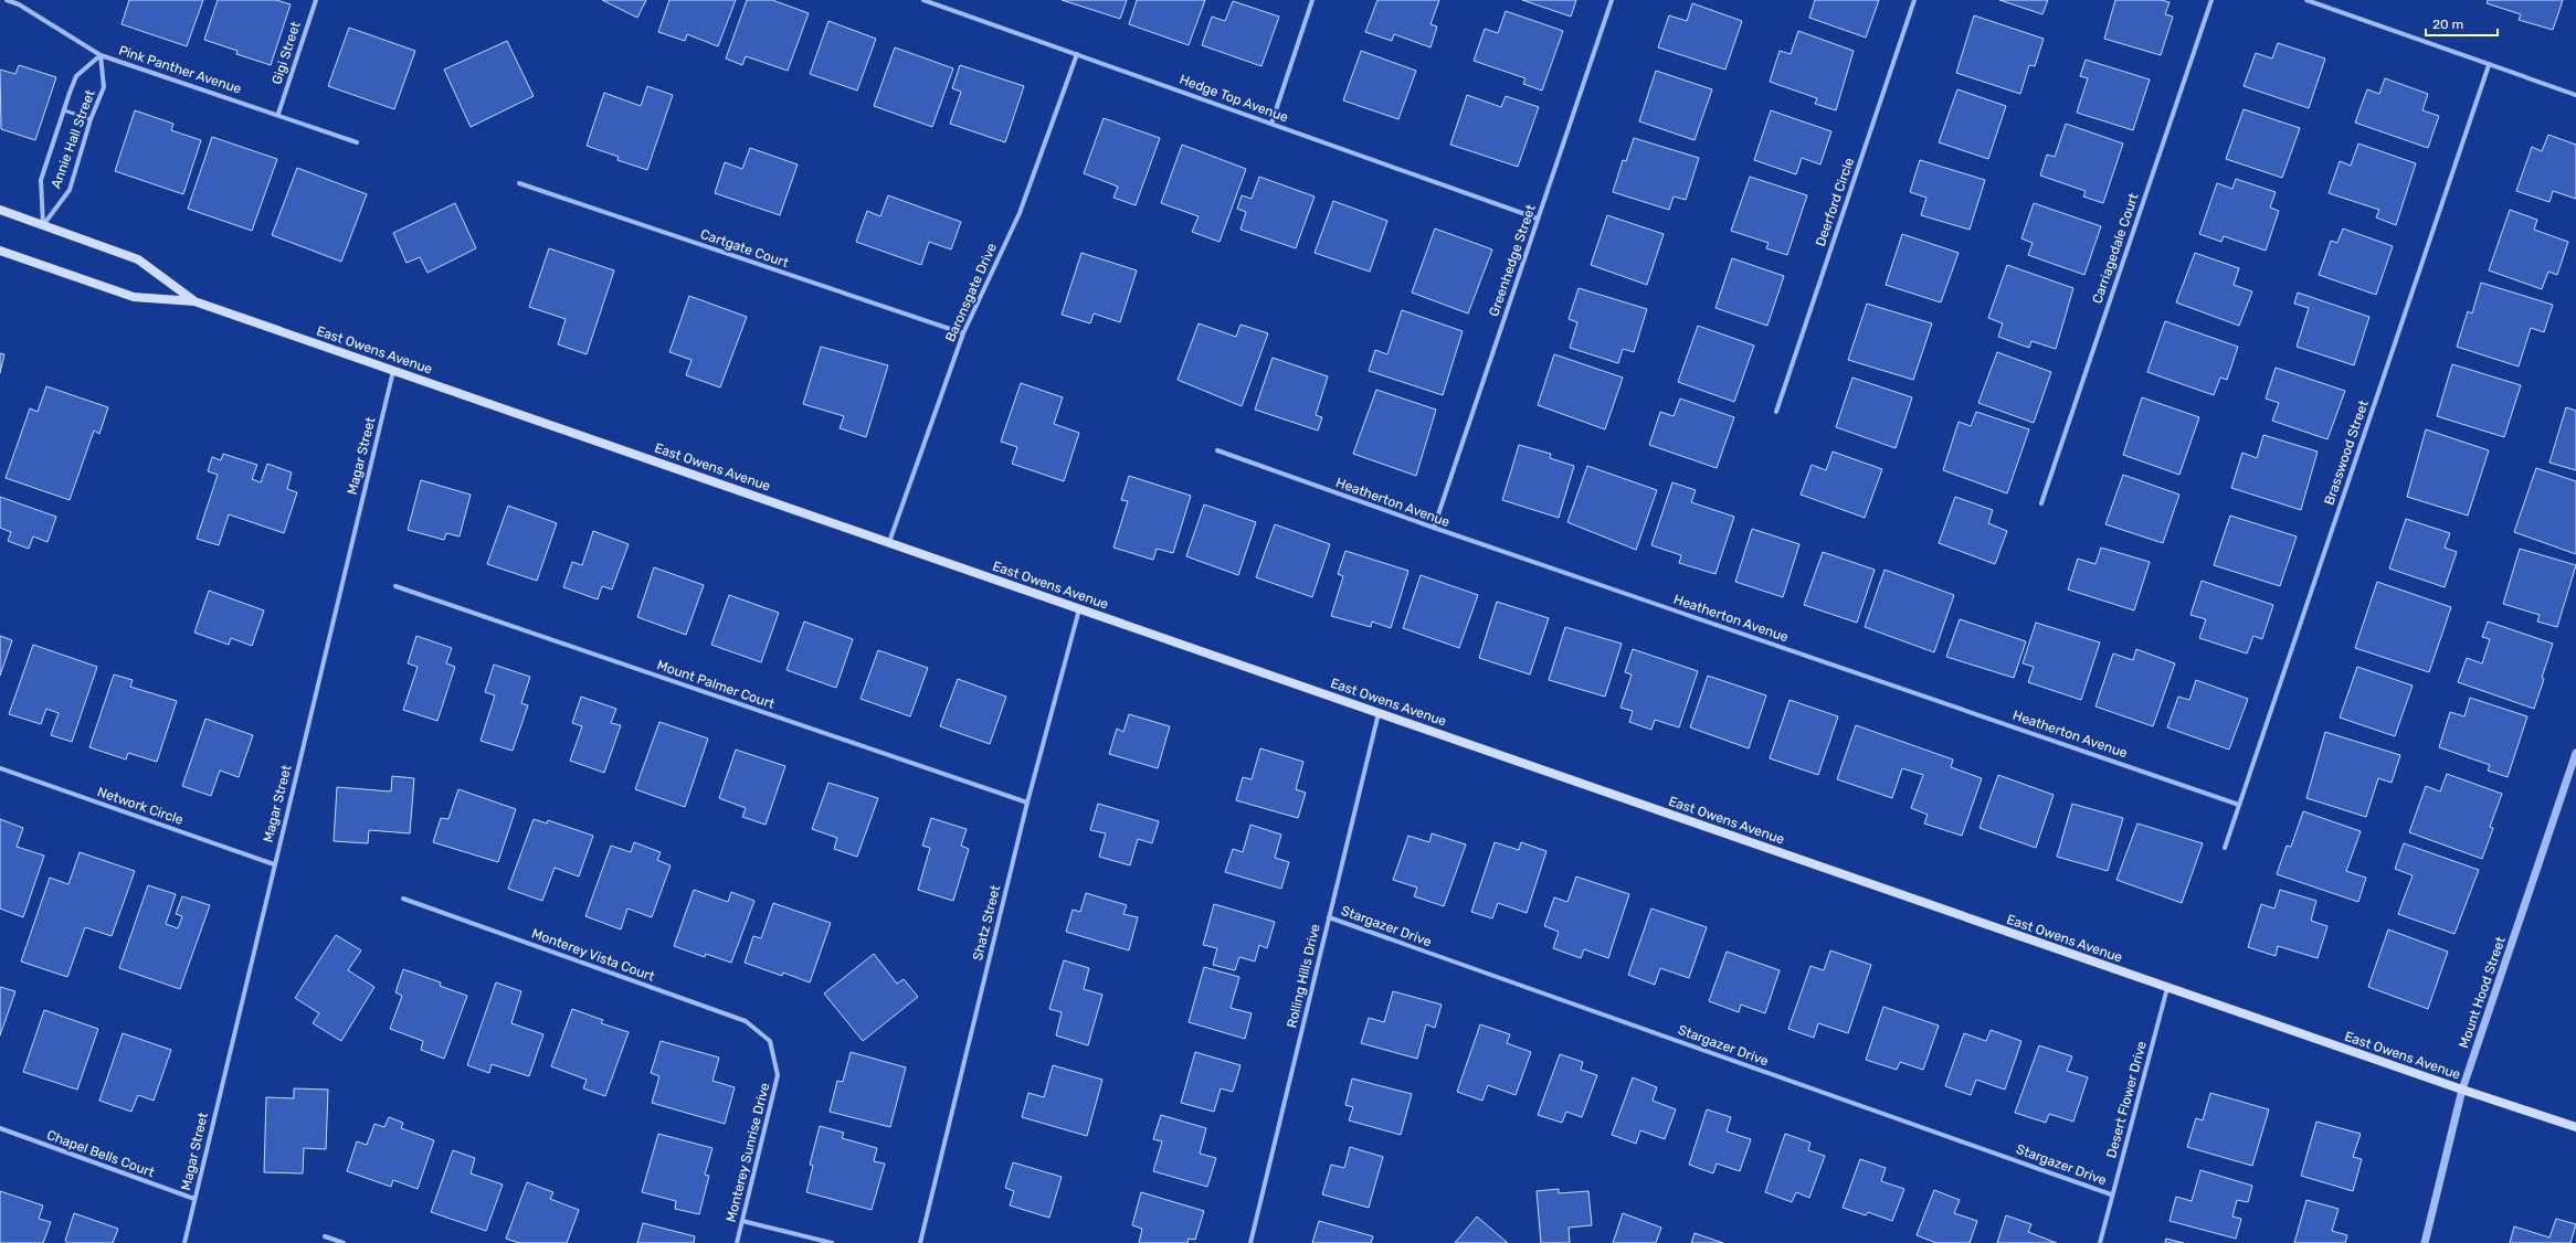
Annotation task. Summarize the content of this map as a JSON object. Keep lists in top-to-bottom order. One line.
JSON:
{"streets":{"main road":["East Owens Avenue"],"street":["Gigi Street","Pink Panther Avenue","Hedge Top Avenue","Annie Hall Street","Deerford Circle","Cartgate Court","Carriagedale Court","Greenhedge Street","Baronsgate Drive","Brasswood Street","Magar Street","Heatherton Avenue","Mount Palmer Court","Network Circle","Shatz Street","Stargazer Drive","Monterey Vista Court","Rolling Hills Drive","Mount Hood Street","Desert Flower Drive","Monterey Sunrise Drive","Chapel Bells Court"]},"crossings":[["Gigi Street","Pink Panther Avenue"],["Pink Panther Avenue","Annie Hall Street"],["Hedge Top Avenue","Greenhedge Street"],["Hedge Top Avenue","Baronsgate Drive"],["Annie Hall Street","East Owens Avenue"],["Cartgate Court","Baronsgate Drive"],["Greenhedge Street","Heatherton Avenue"],["Baronsgate Drive","East Owens Avenue"],["East Owens Avenue","Magar Street"],["East Owens Avenue","Shatz Street"],["East Owens Avenue","Rolling Hills Drive"],["East Owens Avenue","Mount Hood Street"],["East Owens Avenue","Desert Flower Drive"],["Brasswood Street","Heatherton Avenue"],["Magar Street","Network Circle"],["Magar Street","Chapel Bells Court"],["Mount Palmer Court","Shatz Street"],["Stargazer Drive","Rolling Hills Drive"],["Stargazer Drive","Desert Flower Drive"],["Monterey Vista Court","Monterey Sunrise Drive"]],"scale_bar":"20 m"}
